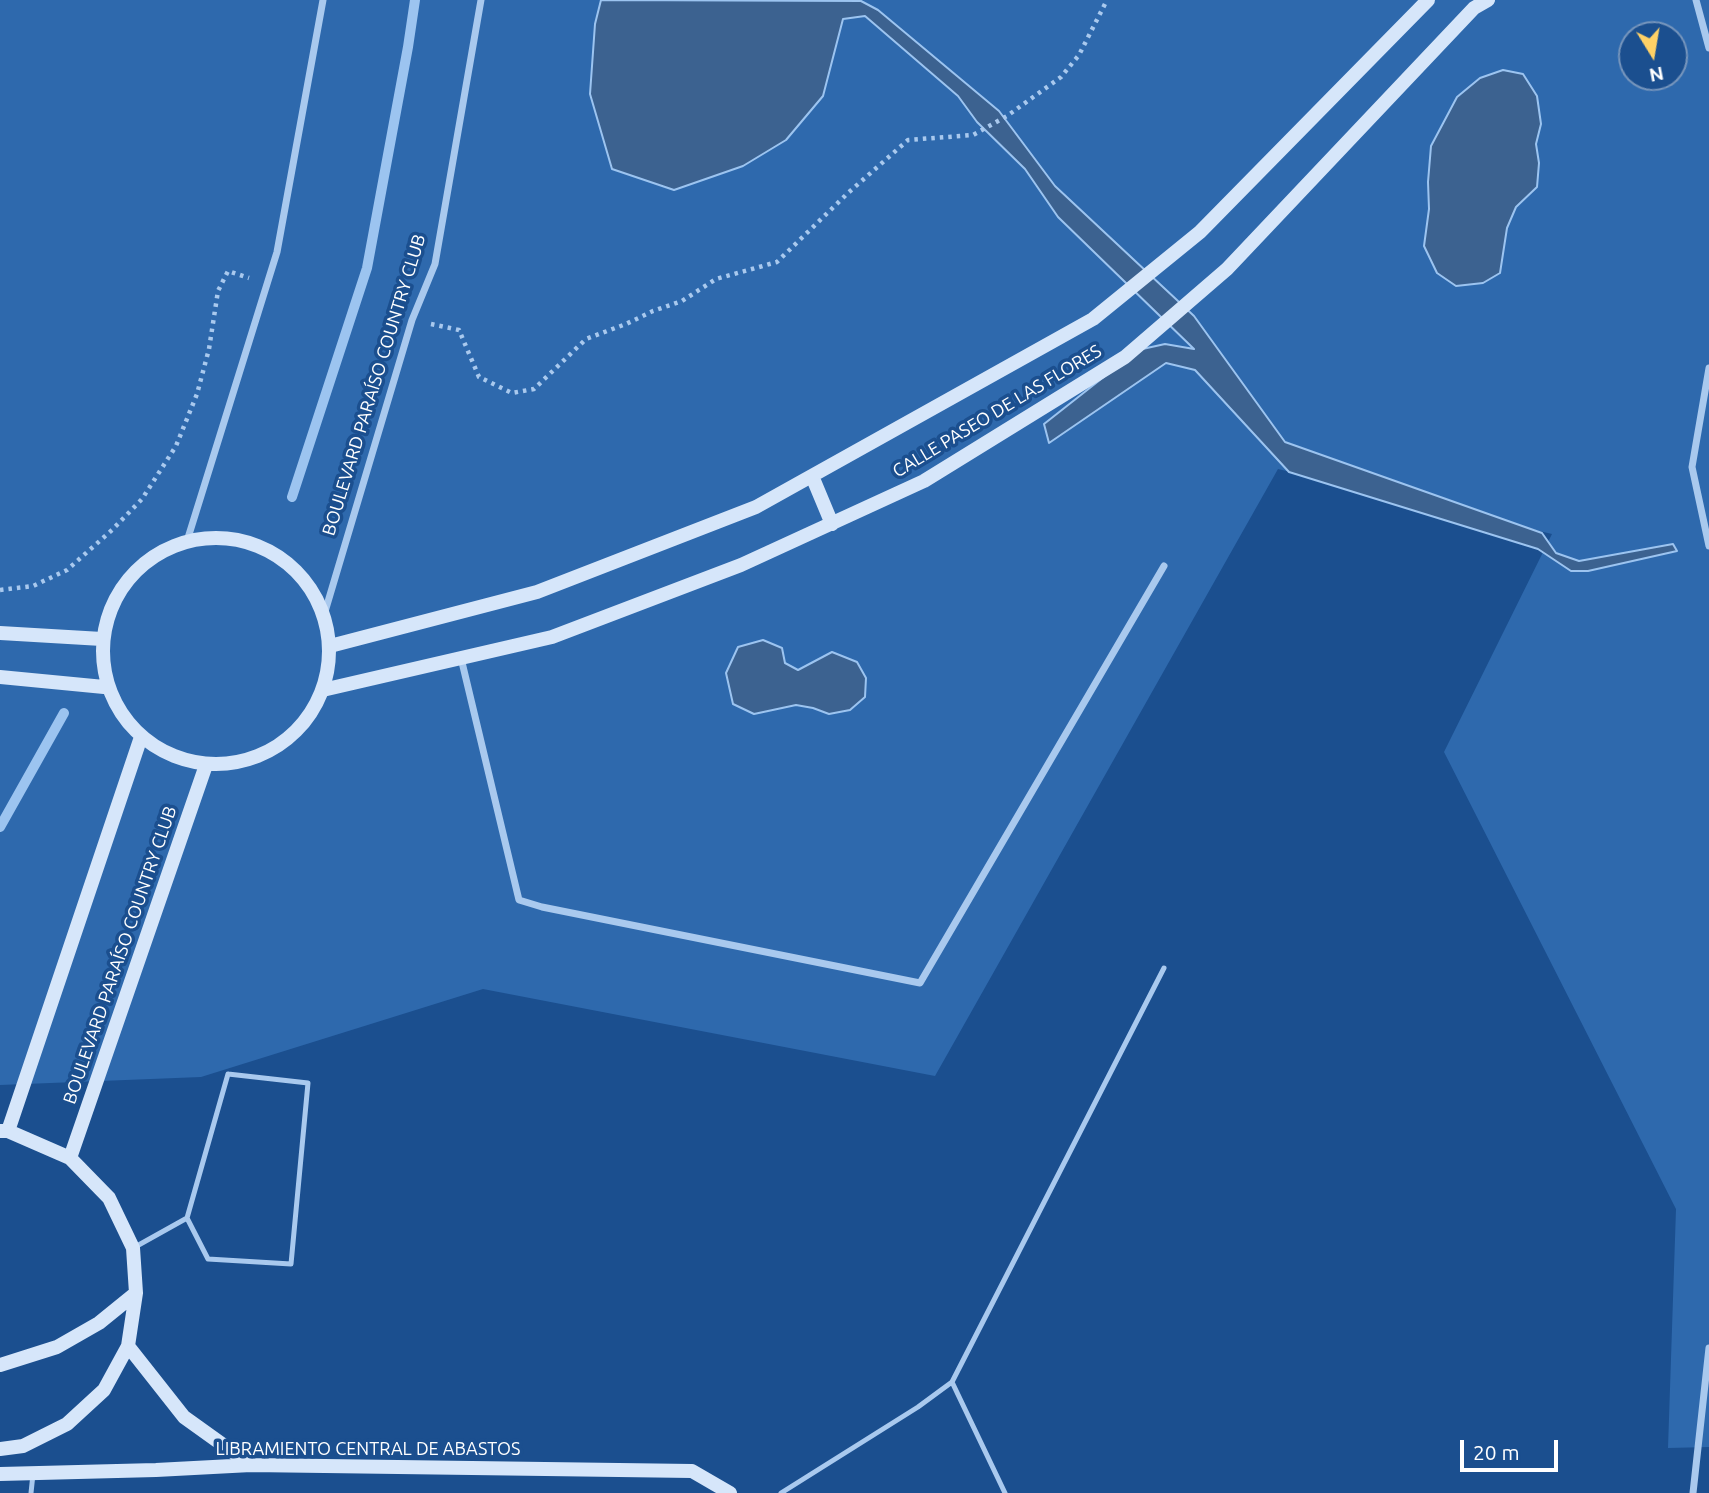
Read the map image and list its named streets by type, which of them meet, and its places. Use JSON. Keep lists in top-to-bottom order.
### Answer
{
  "streets": {
    "street": ["BOULEVARD PARAÍSO COUNTRY CLUB", "CALLE PASEO DE LAS FLORES", "LIBRAMIENTO CENTRAL DE ABASTOS"]
  },
  "crossings": [
    ["BOULEVARD PARAÍSO COUNTRY CLUB", "CALLE PASEO DE LAS FLORES"]
  ],
  "scale_bar": "20 m",
  "north": "bottom"
}
